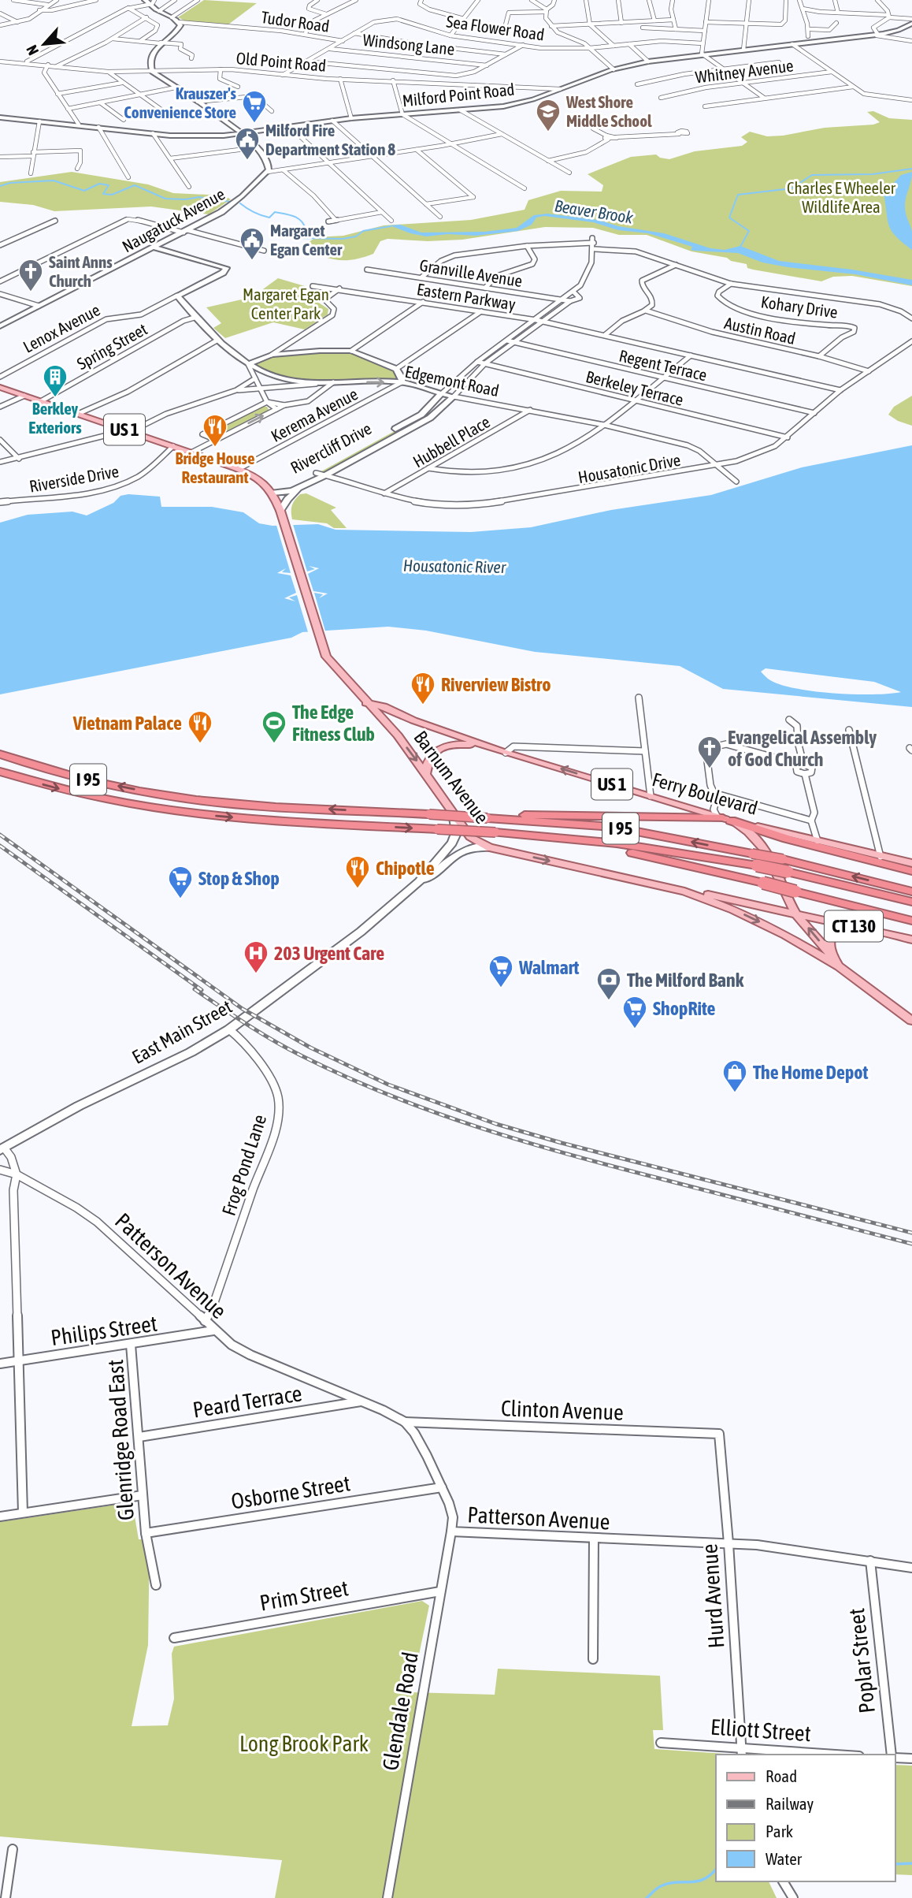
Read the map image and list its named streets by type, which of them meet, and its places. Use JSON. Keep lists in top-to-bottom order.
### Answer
{
  "streets": {
    "highway": ["I 95"],
    "main road": [
      "US 1",
      "Barnum Avenue",
      "Ferry Boulevard",
      "CT 130"
    ],
    "street": [
      "Tudor Road",
      "Sea Flower Road",
      "Windsong Lane",
      "Old Point Road",
      "Whitney Avenue",
      "Milford Point Road",
      "Naugatuck Avenue",
      "Granville Avenue",
      "Eastern Parkway",
      "Kohary Drive",
      "Lenox Avenue",
      "Austin Road",
      "Spring Street",
      "Regent Terrace",
      "Edgemont Road",
      "Berkeley Terrace",
      "Kerema Avenue",
      "Hubbell Place",
      "Rivercliff Drive",
      "Housatonic Drive",
      "Riverside Drive",
      "East Main Street",
      "Frog Pond Lane",
      "Patterson Avenue",
      "Philips Street",
      "Peard Terrace",
      "Clinton Avenue",
      "Glenridge Road East",
      "Osborne Street",
      "Prim Street",
      "Hurd Avenue",
      "Poplar Street",
      "Glendale Road",
      "Elliott Street"
    ]
  },
  "crossings": [
    ["Tudor Road", "Sea Flower Road"],
    ["Sea Flower Road", "Windsong Lane"],
    ["Sea Flower Road", "Old Point Road"],
    ["Old Point Road", "Milford Point Road"],
    ["Granville Avenue", "Rivercliff Drive"],
    ["Eastern Parkway", "Rivercliff Drive"],
    ["Eastern Parkway", "Housatonic Drive"],
    ["Kohary Drive", "Austin Road"],
    ["Lenox Avenue", "Edgemont Road"],
    ["Austin Road", "Housatonic Drive"],
    ["Spring Street", "Edgemont Road"],
    ["Spring Street", "US 1"],
    ["Regent Terrace", "Rivercliff Drive"],
    ["Regent Terrace", "Housatonic Drive"],
    ["Edgemont Road", "Kerema Avenue"],
    ["Edgemont Road", "Hubbell Place"],
    ["Edgemont Road", "Rivercliff Drive"],
    ["Edgemont Road", "Housatonic Drive"],
    ["Berkeley Terrace", "Rivercliff Drive"],
    ["Berkeley Terrace", "Housatonic Drive"],
    ["Kerema Avenue", "US 1"],
    ["US 1", "Rivercliff Drive"],
    ["US 1", "Riverside Drive"],
    ["US 1", "Barnum Avenue"],
    ["Hubbell Place", "Housatonic Drive"],
    ["Rivercliff Drive", "Housatonic Drive"],
    ["Rivercliff Drive", "Barnum Avenue"],
    ["Barnum Avenue", "Ferry Boulevard"],
    ["Barnum Avenue", "CT 130"],
    ["Barnum Avenue", "East Main Street"],
    ["East Main Street", "Frog Pond Lane"],
    ["Frog Pond Lane", "Patterson Avenue"],
    ["Patterson Avenue", "Philips Street"],
    ["Patterson Avenue", "Peard Terrace"],
    ["Patterson Avenue", "Clinton Avenue"],
    ["Patterson Avenue", "Osborne Street"],
    ["Patterson Avenue", "Hurd Avenue"],
    ["Patterson Avenue", "Poplar Street"],
    ["Patterson Avenue", "Glendale Road"],
    ["Philips Street", "Glenridge Road East"],
    ["Peard Terrace", "Glenridge Road East"],
    ["Clinton Avenue", "Hurd Avenue"],
    ["Glenridge Road East", "Osborne Street"],
    ["Prim Street", "Glendale Road"],
    ["Hurd Avenue", "Elliott Street"]
  ],
  "water": ["Beaver Brook", "Housatonic River"],
  "parks": ["Charles E Wheeler Wildlife Area", "Margaret Egan Center Park", "Long Brook Park"],
  "places": {
    "supermarket": [
      "Krauszer's Convenience Store",
      "Stop & Shop",
      "Walmart",
      "ShopRite"
    ],
    "school or university": ["West Shore Middle School"],
    "public building": ["Milford Fire Department Station 8", "Margaret Egan Center"],
    "church": ["Saint Anns Church", "Evangelical Assembly of God Church"],
    "building": ["Berkley Exteriors"],
    "restaurant": [
      "Bridge House Restaurant",
      "Riverview Bistro",
      "Vietnam Palace",
      "Chipotle"
    ],
    "sports": ["The Edge Fitness Club"],
    "hospital": ["203 Urgent Care"],
    "bank": ["The Milford Bank"],
    "shop": ["The Home Depot"]
  },
  "legend": [
    "Road",
    "Railway",
    "Park",
    "Water"
  ],
  "north": "bottom left"
}
